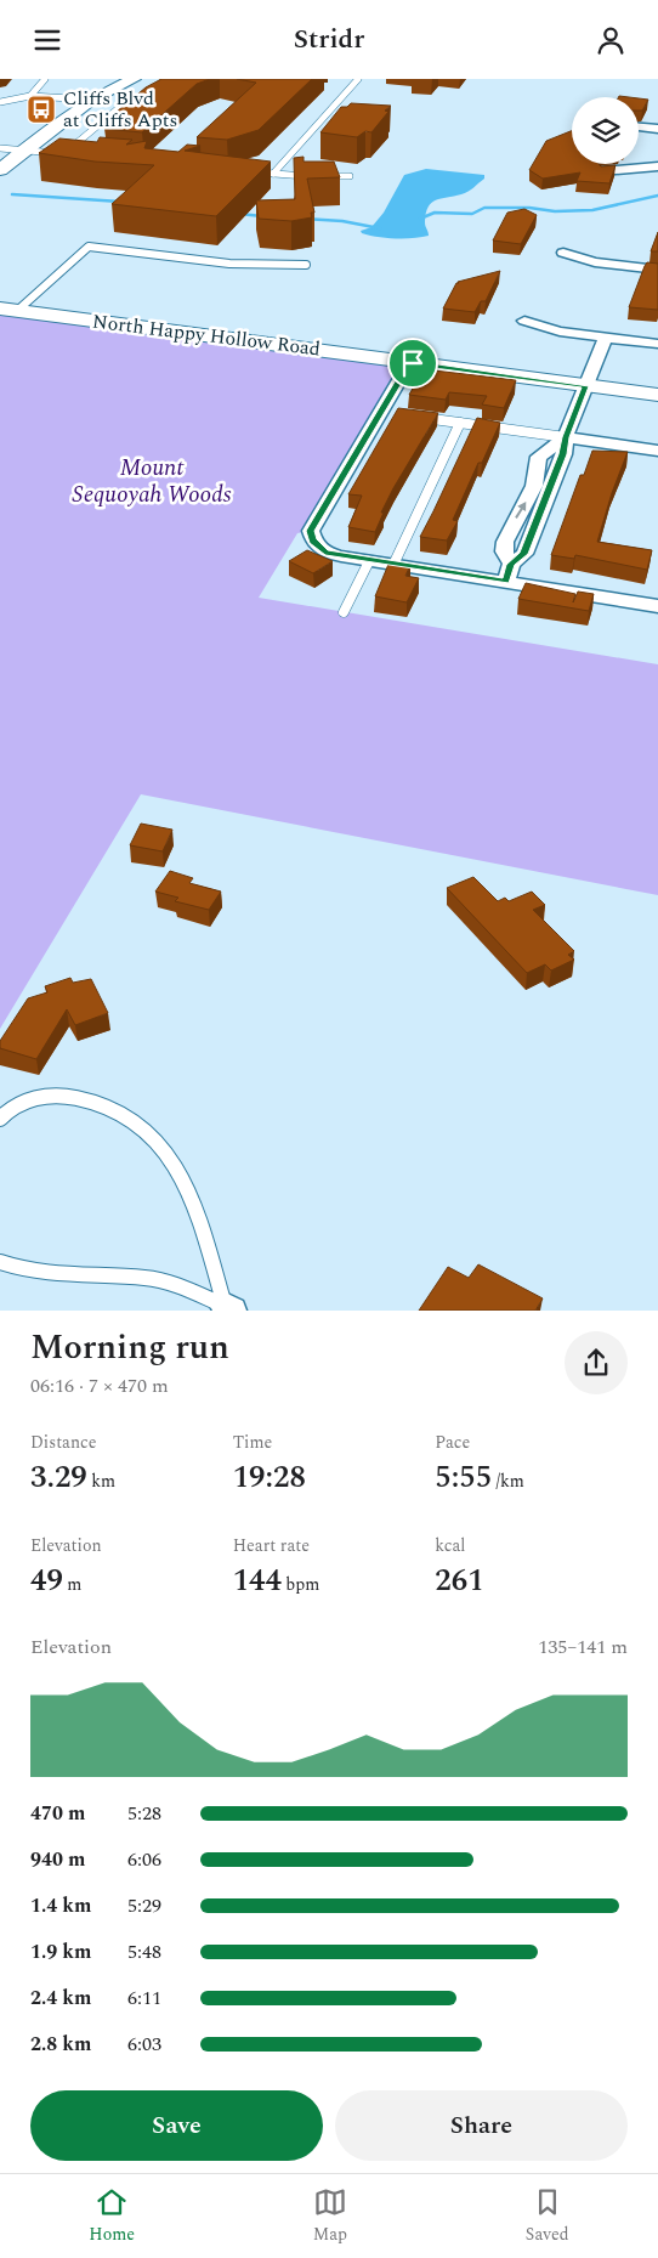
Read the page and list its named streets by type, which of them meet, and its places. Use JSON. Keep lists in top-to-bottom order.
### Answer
{
  "streets": {
    "street": ["North Happy Hollow Road"]
  },
  "parks": ["Mount Sequoyah Woods"],
  "places": {
    "bus stop": ["Cliffs Blvd at Cliffs Apts"]
  },
  "page": {
    "header": "Stridr",
    "heading": ["Morning run", "06:16 · 7 × 470 m"],
    "stats": [
      ["Distance", "3.29 km"],
      ["Time", "19:28"],
      ["Pace", "5:55 /km"],
      ["Elevation", "49 m"],
      ["Heart rate", "144 bpm"],
      ["kcal", "261"]
    ],
    "chart": ["Elevation", "135–141 m"],
    "list": [
      {
        "name": "470 m",
        "note": "5:28"
      },
      {
        "name": "940 m",
        "note": "6:06"
      },
      {
        "name": "1.4 km",
        "note": "5:29"
      },
      {
        "name": "1.9 km",
        "note": "5:48"
      },
      {
        "name": "2.4 km",
        "note": "6:11"
      },
      {
        "name": "2.8 km",
        "note": "6:03"
      }
    ],
    "buttons": ["Save", "Share"],
    "tabs": ["Home", "Map", "Saved"]
  }
}
